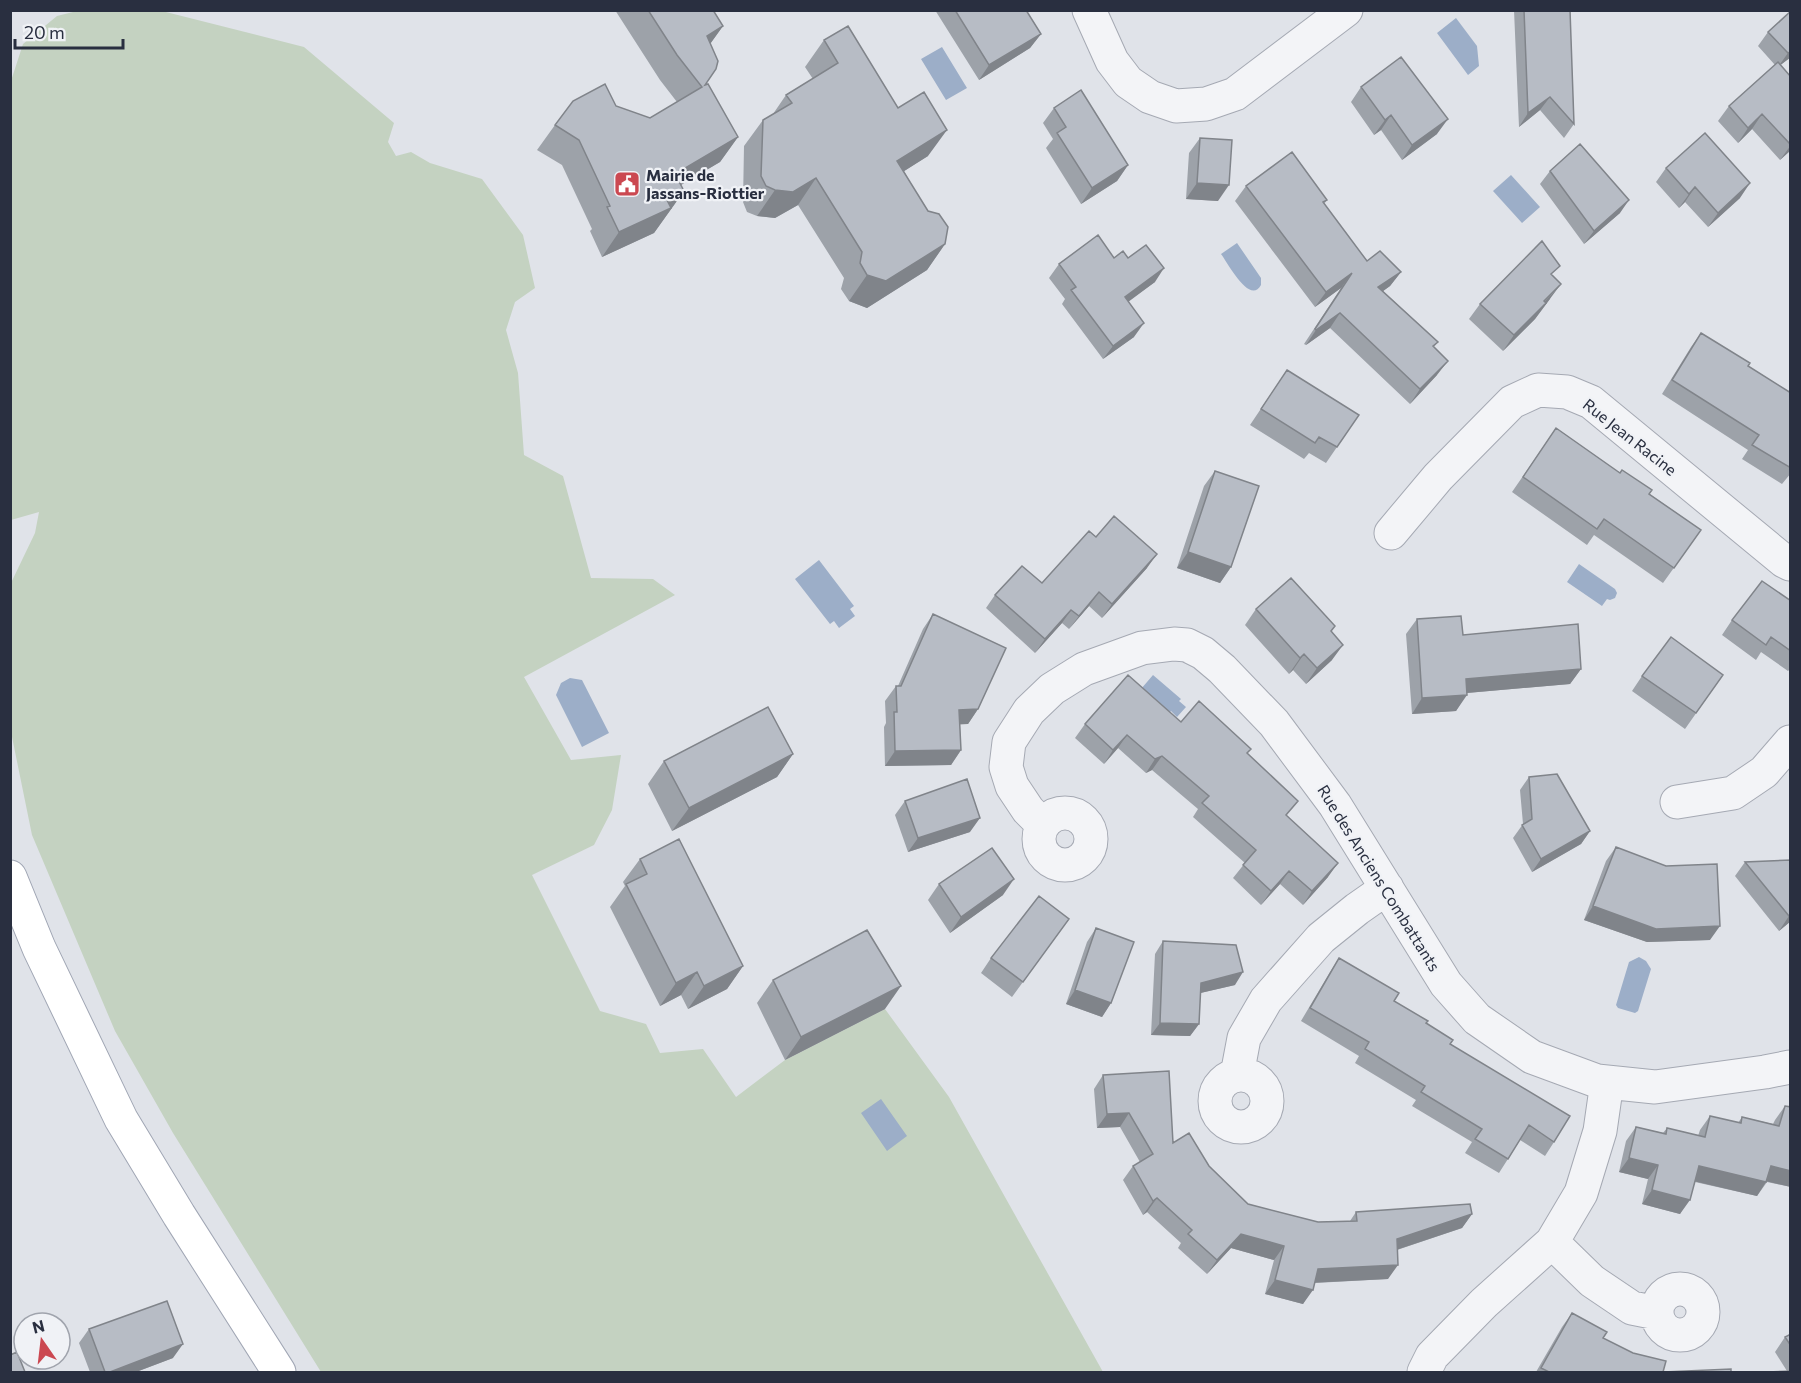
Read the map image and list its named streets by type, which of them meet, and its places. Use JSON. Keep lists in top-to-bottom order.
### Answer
{
  "streets": {
    "street": ["Rue Jean Racine", "Rue des Anciens Combattants"]
  },
  "places": {
    "public building": ["Mairie de Jassans-Riottier"]
  },
  "scale_bar": "20 m",
  "north": "top"
}
